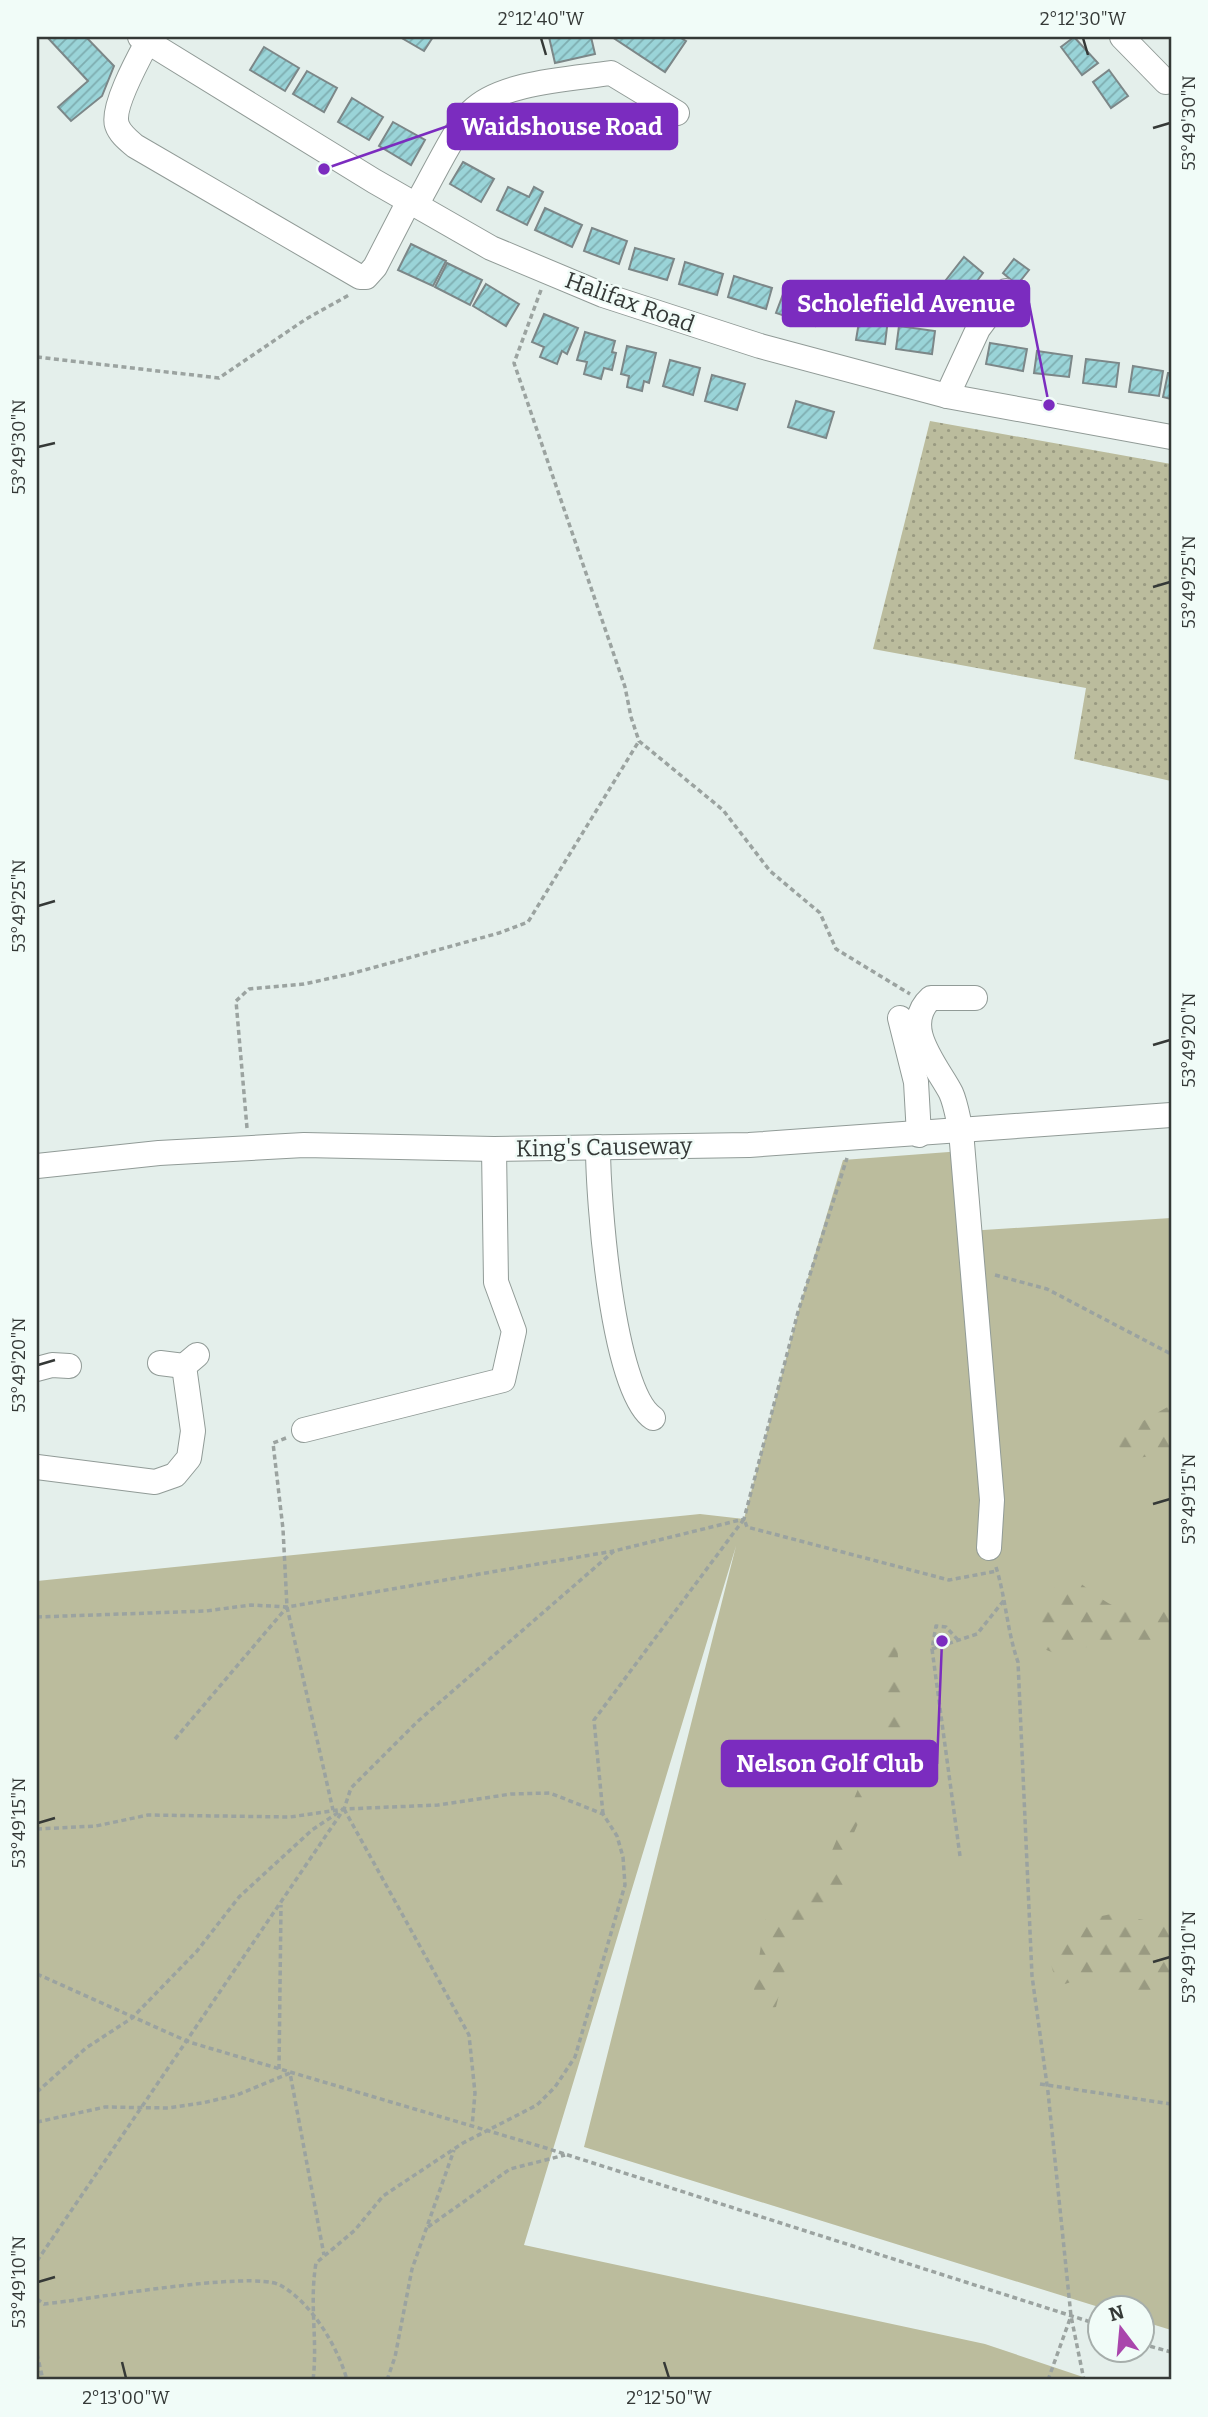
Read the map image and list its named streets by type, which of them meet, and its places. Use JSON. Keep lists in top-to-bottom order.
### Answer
{
  "streets": {
    "street": ["Halifax Road", "King's Causeway"]
  },
  "places": ["Waidshouse Road", "Scholefield Avenue", "Nelson Golf Club"],
  "north": "top",
  "coordinates": [
    "2°12'40\"W",
    "2°12'30\"W",
    "53°49'30\"N",
    "53°49'25\"N",
    "53°49'20\"N",
    "53°49'15\"N",
    "53°49'10\"N",
    "2°13'00\"W",
    "2°12'50\"W"
  ]
}
